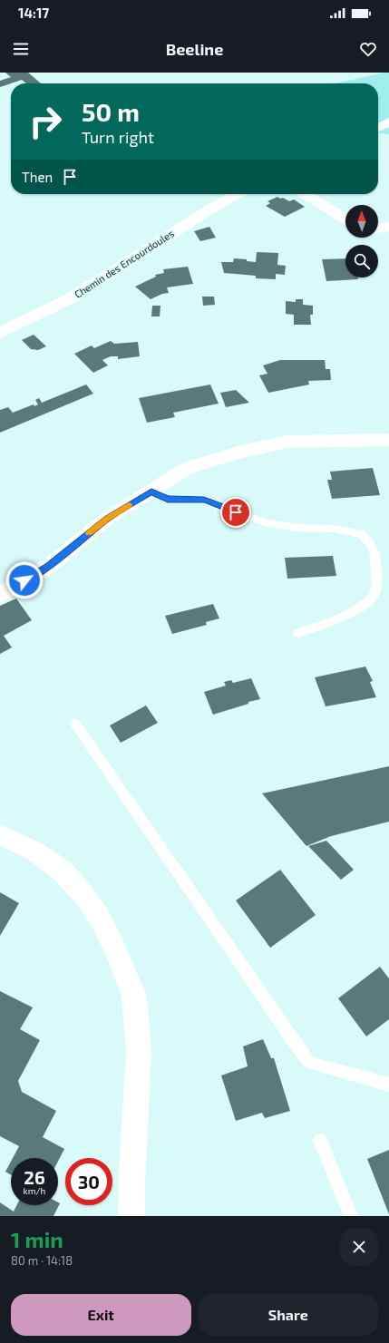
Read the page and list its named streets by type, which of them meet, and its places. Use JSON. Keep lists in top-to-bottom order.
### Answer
{
  "streets": {
    "street": ["Chemin des Encourdoules"]
  },
  "north": "top",
  "page": {
    "status": "14:17",
    "header": "Beeline",
    "turn": ["50 m", "Turn right"],
    "then": "Then",
    "speed": "26 km/h",
    "limit": "30",
    "heading": ["1 min", "80 m · 14:18"],
    "buttons": ["Exit", "Share"]
  }
}
